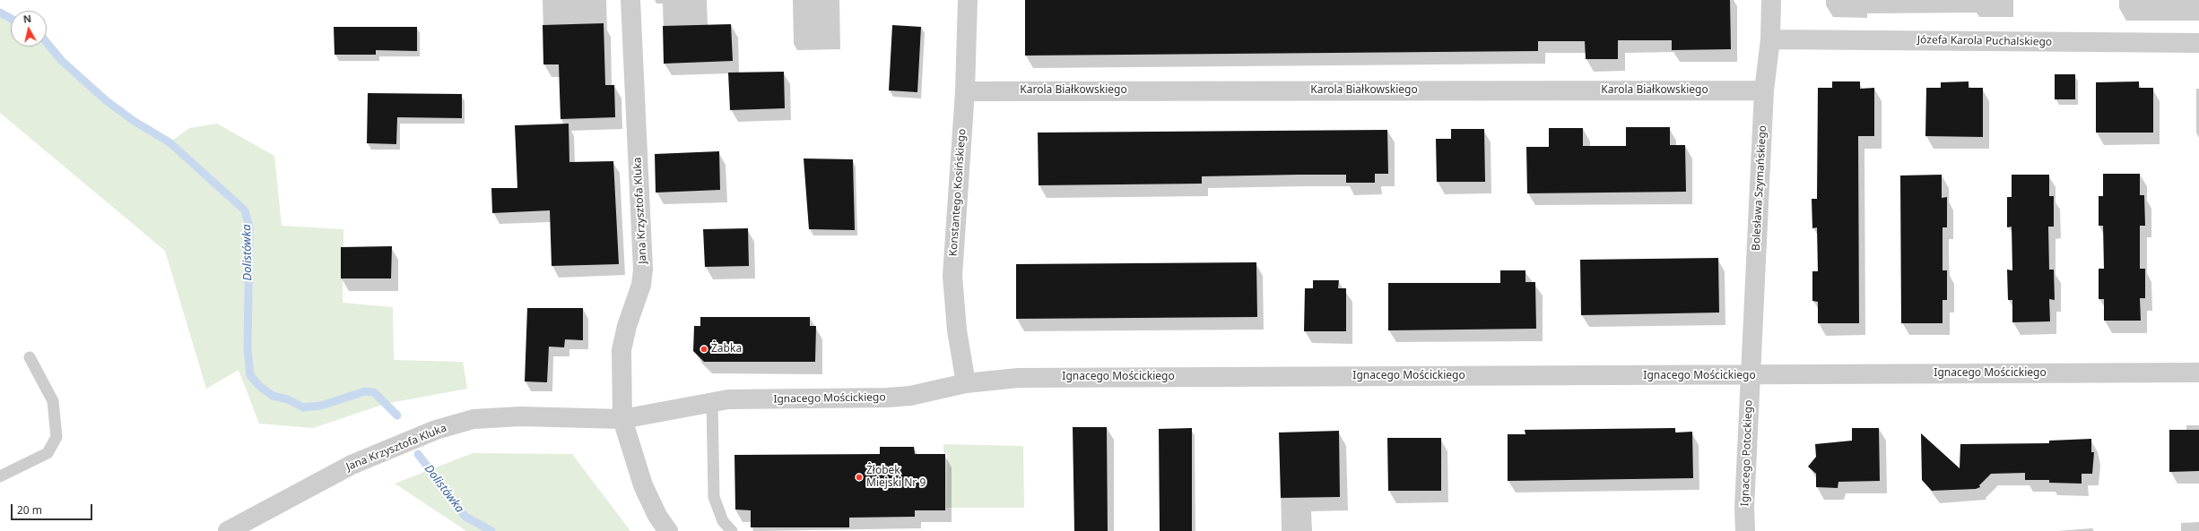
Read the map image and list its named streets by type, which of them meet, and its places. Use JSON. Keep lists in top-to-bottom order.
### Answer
{
  "streets": {
    "street": [
      "Józefa Karola Puchalskiego",
      "Karola Białkowskiego",
      "Bolesława Szymańskiego",
      "Konstantego Kosińskiego",
      "Jana Krzysztofa Kluka",
      "Ignacego Mościckiego",
      "Ignacego Potockiego"
    ]
  },
  "crossings": [
    ["Józefa Karola Puchalskiego", "Bolesława Szymańskiego"],
    ["Karola Białkowskiego", "Bolesława Szymańskiego"],
    ["Karola Białkowskiego", "Konstantego Kosińskiego"],
    ["Bolesława Szymańskiego", "Ignacego Mościckiego"],
    ["Bolesława Szymańskiego", "Ignacego Potockiego"],
    ["Konstantego Kosińskiego", "Ignacego Mościckiego"],
    ["Jana Krzysztofa Kluka", "Ignacego Mościckiego"],
    ["Ignacego Mościckiego", "Ignacego Potockiego"]
  ],
  "water": ["Dolistówka"],
  "places": ["Żabka", "Żłobek Miejski Nr 9"],
  "scale_bar": "20 m",
  "north": "top"
}
